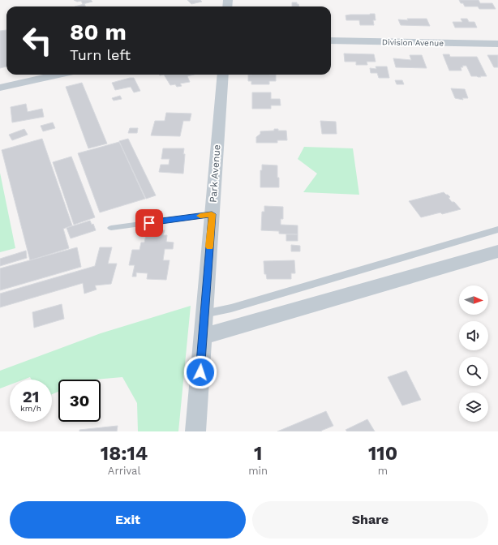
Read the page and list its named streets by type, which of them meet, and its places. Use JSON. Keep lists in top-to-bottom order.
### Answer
{
  "streets": {
    "street": ["Division Avenue", "Park Avenue"]
  },
  "north": "right",
  "page": {
    "turn": ["80 m", "Turn left"],
    "speed": "21 km/h",
    "limit": "30",
    "eta": [
      "18:14",
      "Arrival",
      "1",
      "min",
      "110",
      "m"
    ],
    "buttons": ["Exit", "Share"]
  }
}
